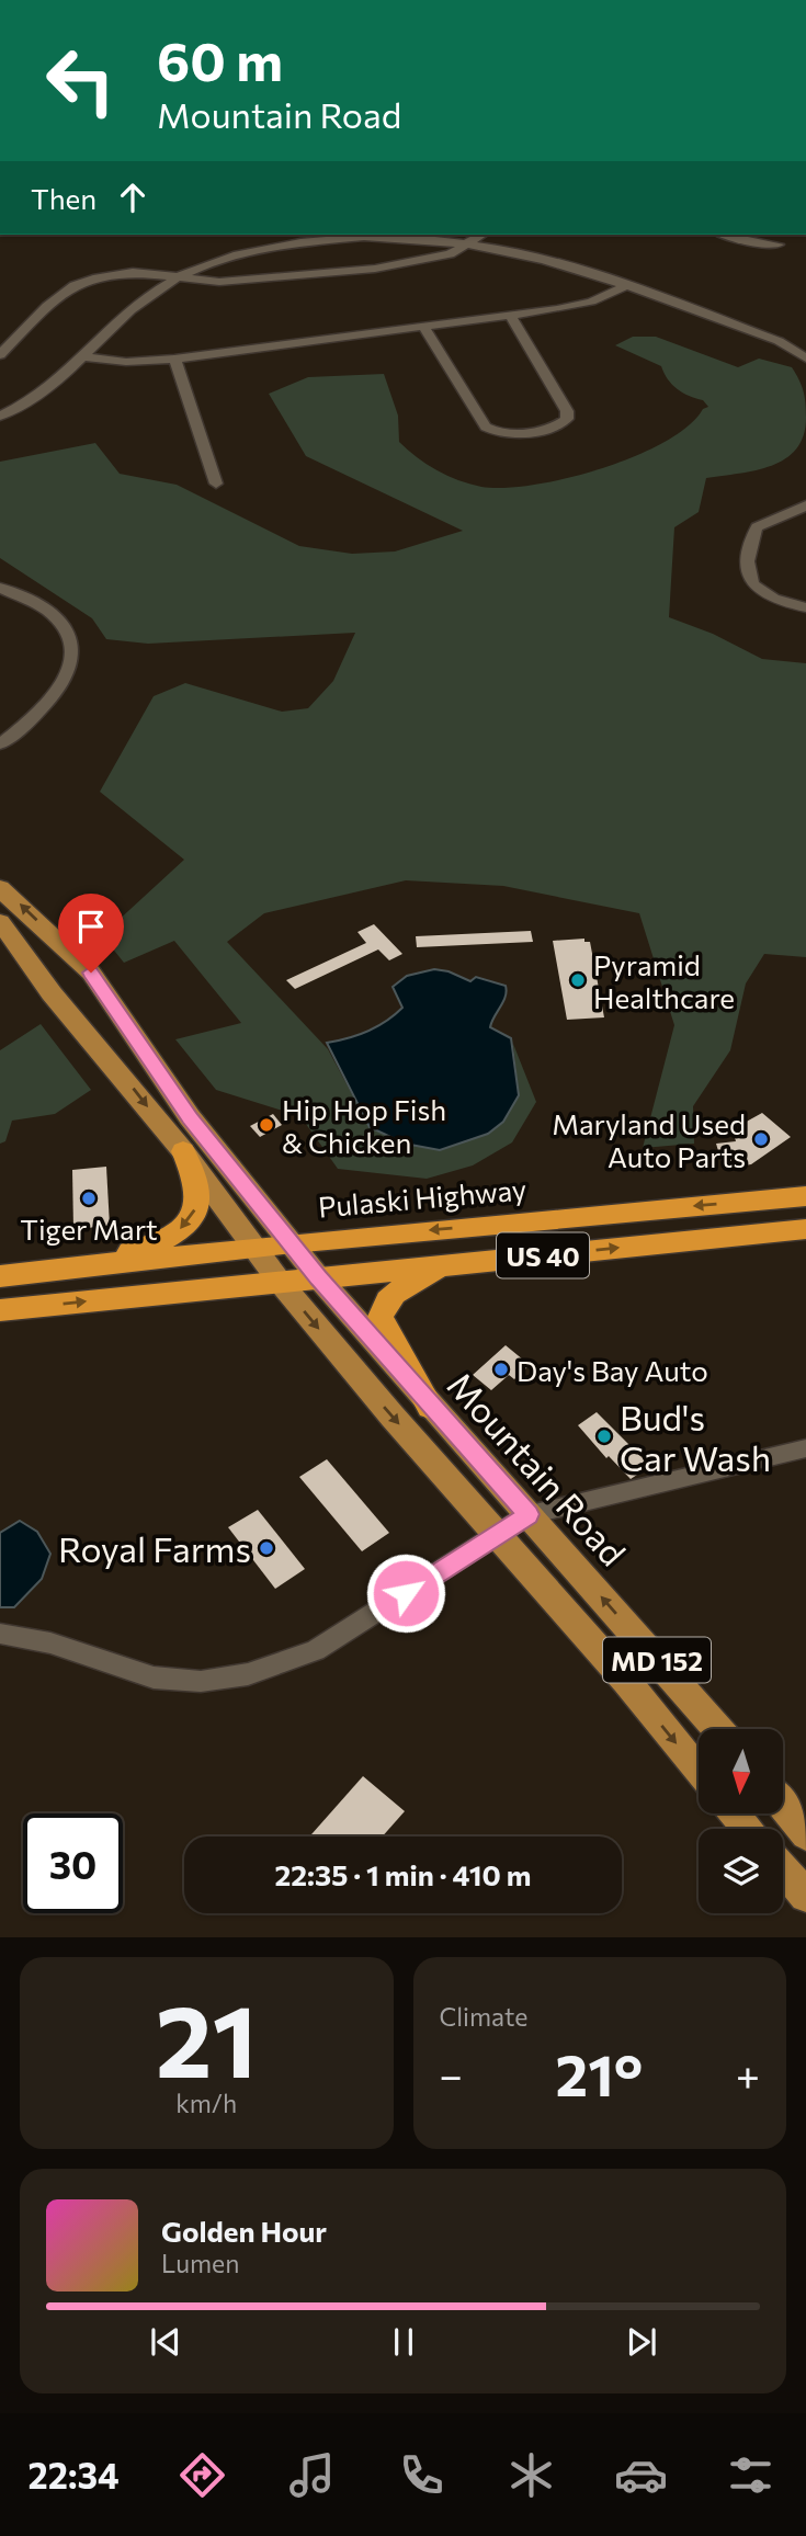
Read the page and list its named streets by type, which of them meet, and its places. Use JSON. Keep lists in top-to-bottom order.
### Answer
{
  "streets": {
    "highway": ["Pulaski Highway", "US 40"],
    "main road": ["Mountain Road", "MD 152"]
  },
  "crossings": [
    ["Pulaski Highway", "Mountain Road"],
    ["Pulaski Highway", "MD 152"],
    ["US 40", "Mountain Road"],
    ["US 40", "MD 152"],
    ["Mountain Road", "MD 152"]
  ],
  "places": [
    "Pyramid Healthcare",
    "Hip Hop Fish & Chicken",
    "Maryland Used Auto Parts",
    "Tiger Mart",
    "Day's Bay Auto",
    "Bud's Car Wash",
    "Royal Farms"
  ],
  "north": "bottom",
  "page": {
    "turn": ["60 m", "Mountain Road"],
    "then": "Then",
    "limit": "30",
    "trip": "22:35 · 1 min · 410 m",
    "tile": [
      ["21", "km/h"],
      "Climate"
    ],
    "heat": ["−", "21°", "+"],
    "song": ["Golden Hour", "Lumen"],
    "tabs": "22:34"
  }
}
